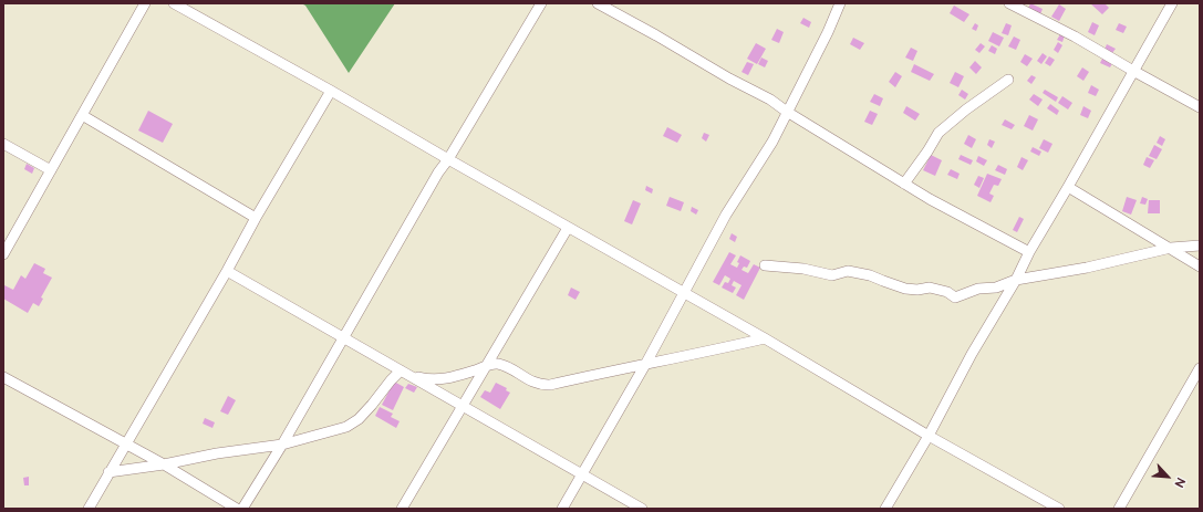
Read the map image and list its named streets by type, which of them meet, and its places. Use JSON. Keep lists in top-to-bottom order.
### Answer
{
  "north": "bottom right"
}
